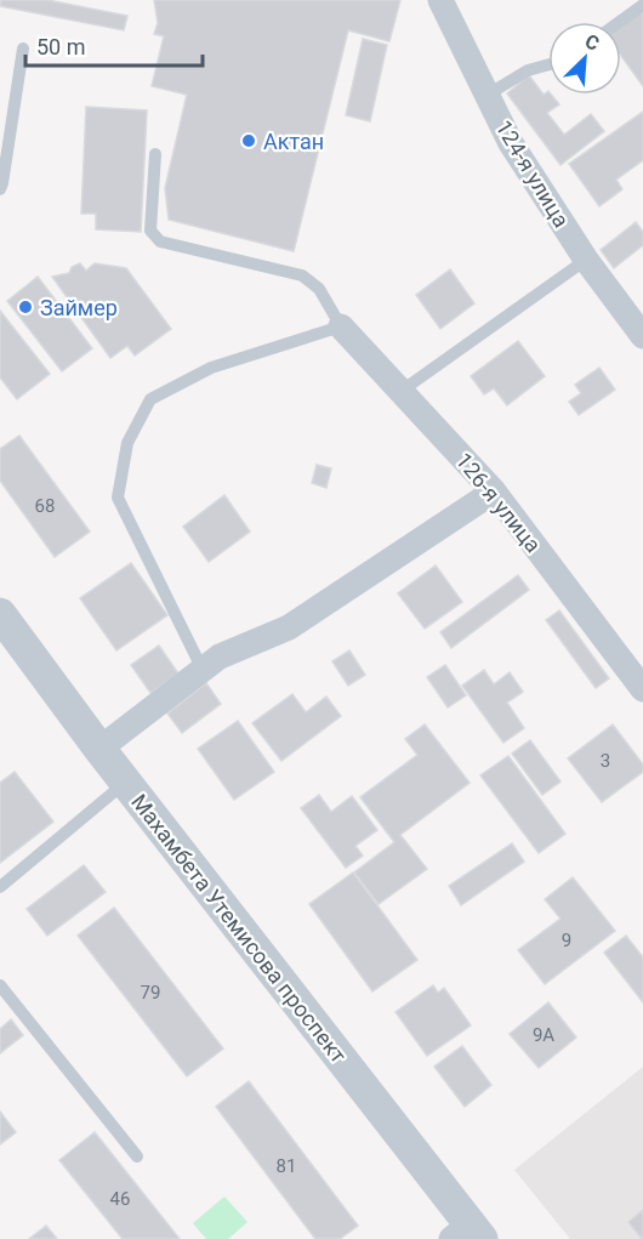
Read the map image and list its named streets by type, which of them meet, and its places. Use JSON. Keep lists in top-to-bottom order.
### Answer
{
  "streets": {
    "street": ["124-я улица", "126-я улица", "Махамбета Утемисова проспект"]
  },
  "places": ["Актан", "Займер"],
  "house_numbers": [
    "68",
    "3",
    "9",
    "79",
    "9А",
    "81",
    "46"
  ],
  "scale_bar": "50 m",
  "north": "top right"
}
